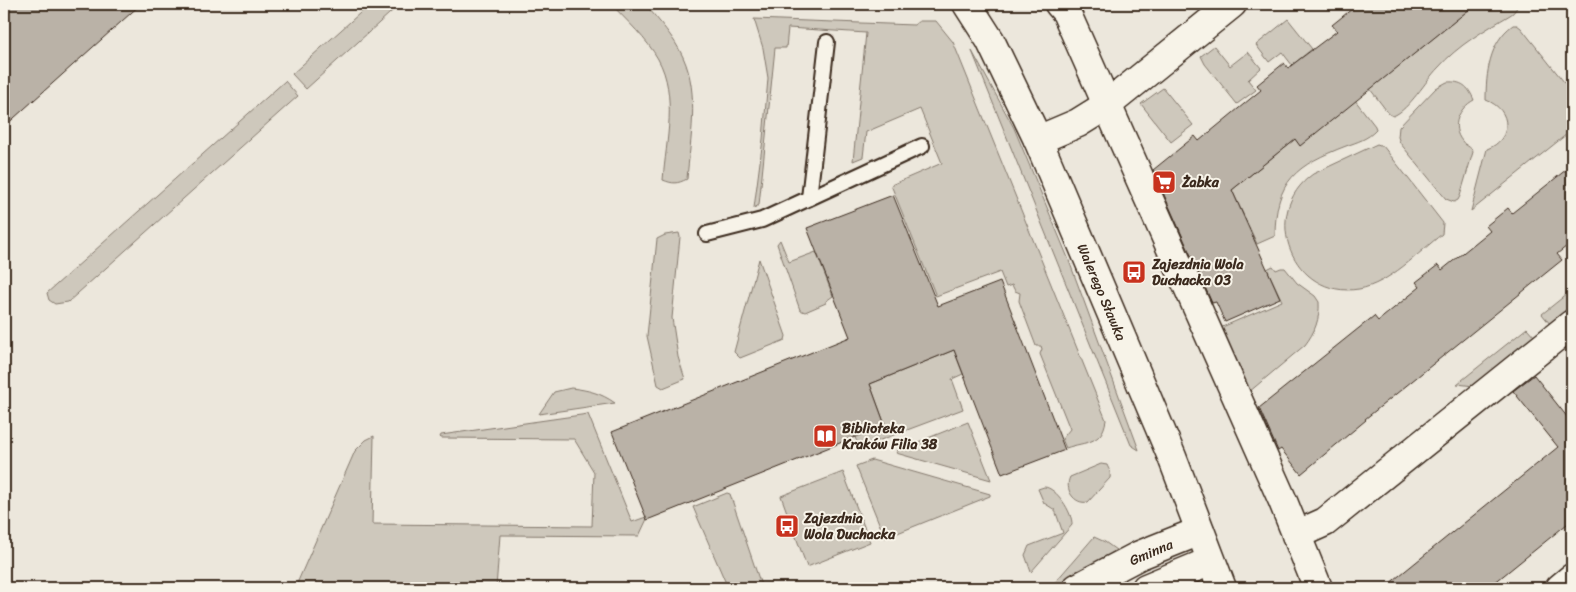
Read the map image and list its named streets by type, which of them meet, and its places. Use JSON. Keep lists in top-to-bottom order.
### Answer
{
  "streets": {
    "street": ["Walerego Sławka", "Gminna"]
  },
  "crossings": [
    ["Walerego Sławka", "Gminna"]
  ],
  "places": {
    "supermarket": ["Żabka"],
    "bus stop": ["Zajezdnia Wola Duchacka 03", "Zajezdnia Wola Duchacka"],
    "library": ["Biblioteka Kraków Filia 38"]
  }
}
